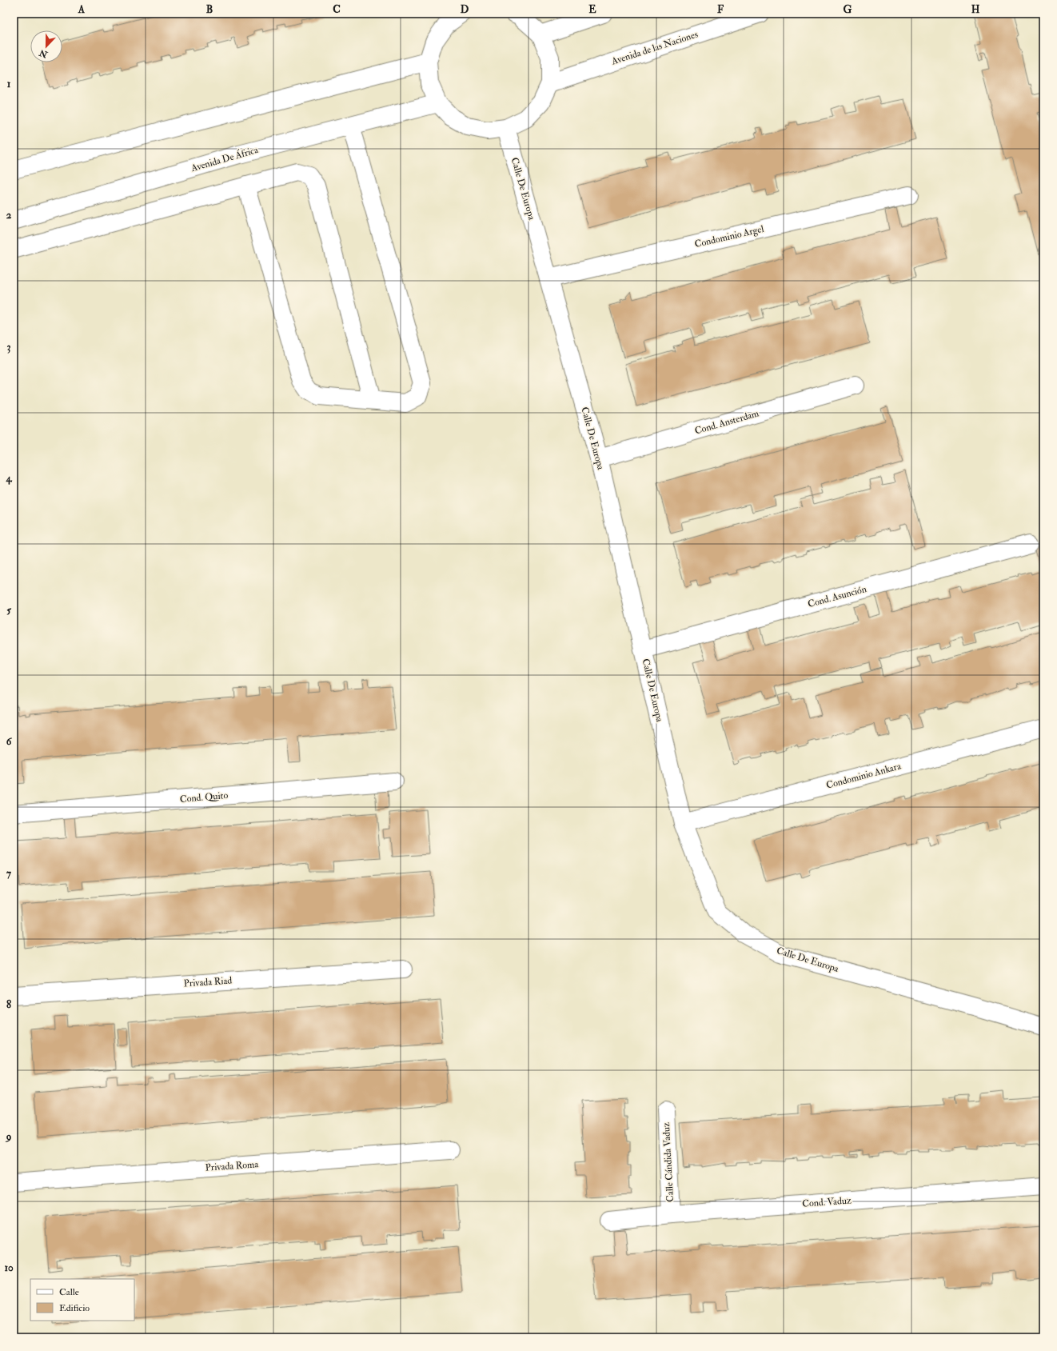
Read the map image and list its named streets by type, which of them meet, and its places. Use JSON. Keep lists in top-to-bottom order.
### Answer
{
  "streets": {
    "street": [
      "Avenida de las Naciones",
      "Avenida De África",
      "Calle De Europa",
      "Condominio Argel",
      "Cond. Ansterdam",
      "Cond. Asunción",
      "Condominio Ankara",
      "Cond. Quito",
      "Privada Riad",
      "Calle Cándida Vaduz",
      "Privada Roma",
      "Cond. Vaduz"
    ]
  },
  "crossings": [
    ["Calle De Europa", "Condominio Argel"],
    ["Calle De Europa", "Cond. Ansterdam"],
    ["Calle De Europa", "Cond. Asunción"],
    ["Calle De Europa", "Condominio Ankara"],
    ["Calle Cándida Vaduz", "Cond. Vaduz"]
  ],
  "legend": ["Calle", "Edificio"],
  "north": "bottom",
  "grid": {
    "columns": [
      "A",
      "B",
      "C",
      "D",
      "E",
      "F",
      "G",
      "H"
    ],
    "rows": [
      "1",
      "2",
      "3",
      "4",
      "5",
      "6",
      "7",
      "8",
      "9",
      "10"
    ]
  }
}
